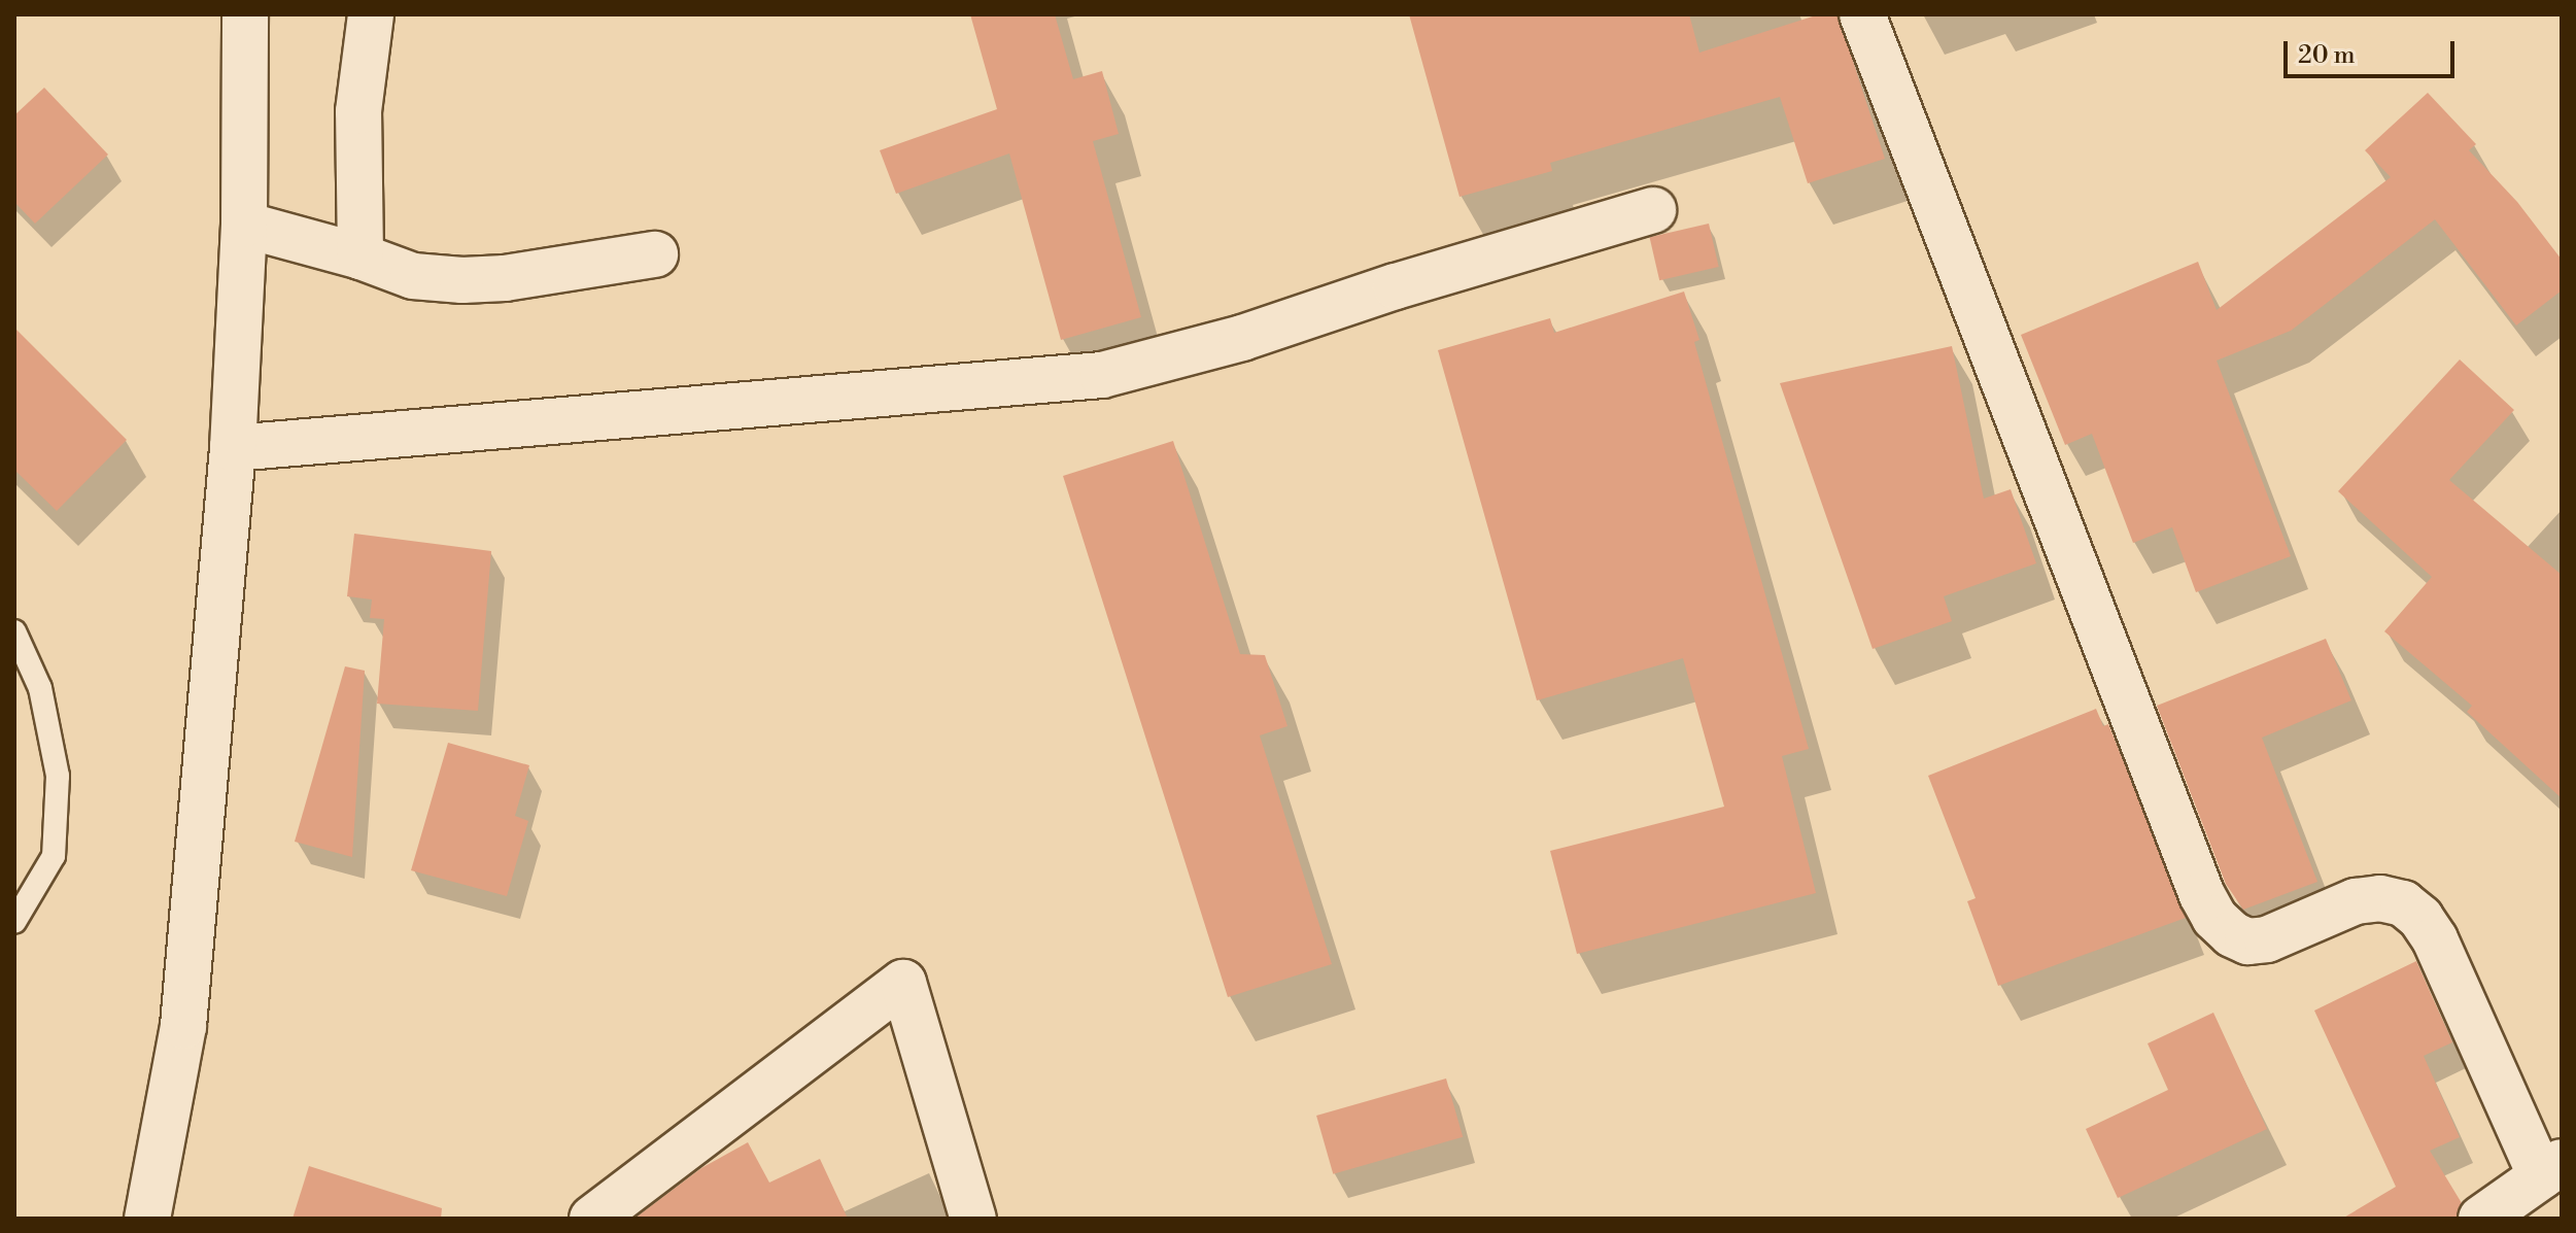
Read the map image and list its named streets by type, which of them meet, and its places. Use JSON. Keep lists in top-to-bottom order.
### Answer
{
  "scale_bar": "20 m"
}
